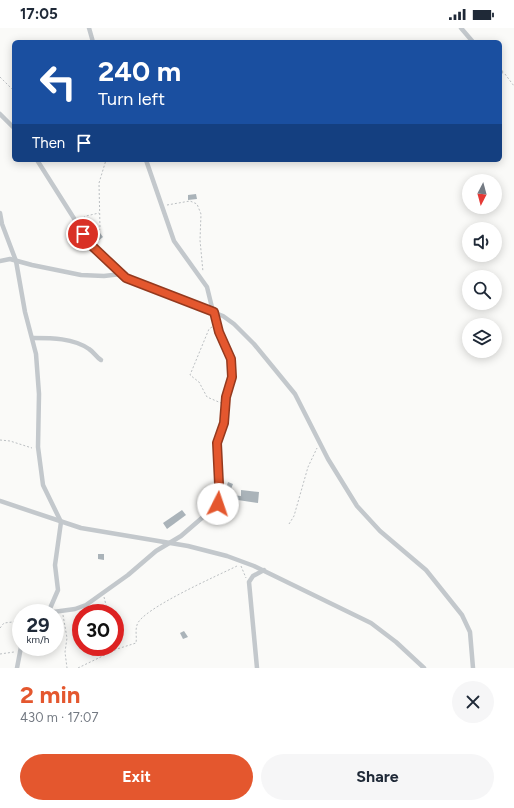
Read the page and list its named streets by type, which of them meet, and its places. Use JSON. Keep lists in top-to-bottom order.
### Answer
{
  "north": "bottom",
  "page": {
    "status": "17:05",
    "turn": ["240 m", "Turn left"],
    "then": "Then",
    "speed": "29 km/h",
    "limit": "30",
    "heading": ["2 min", "430 m · 17:07"],
    "buttons": ["Exit", "Share"]
  }
}
